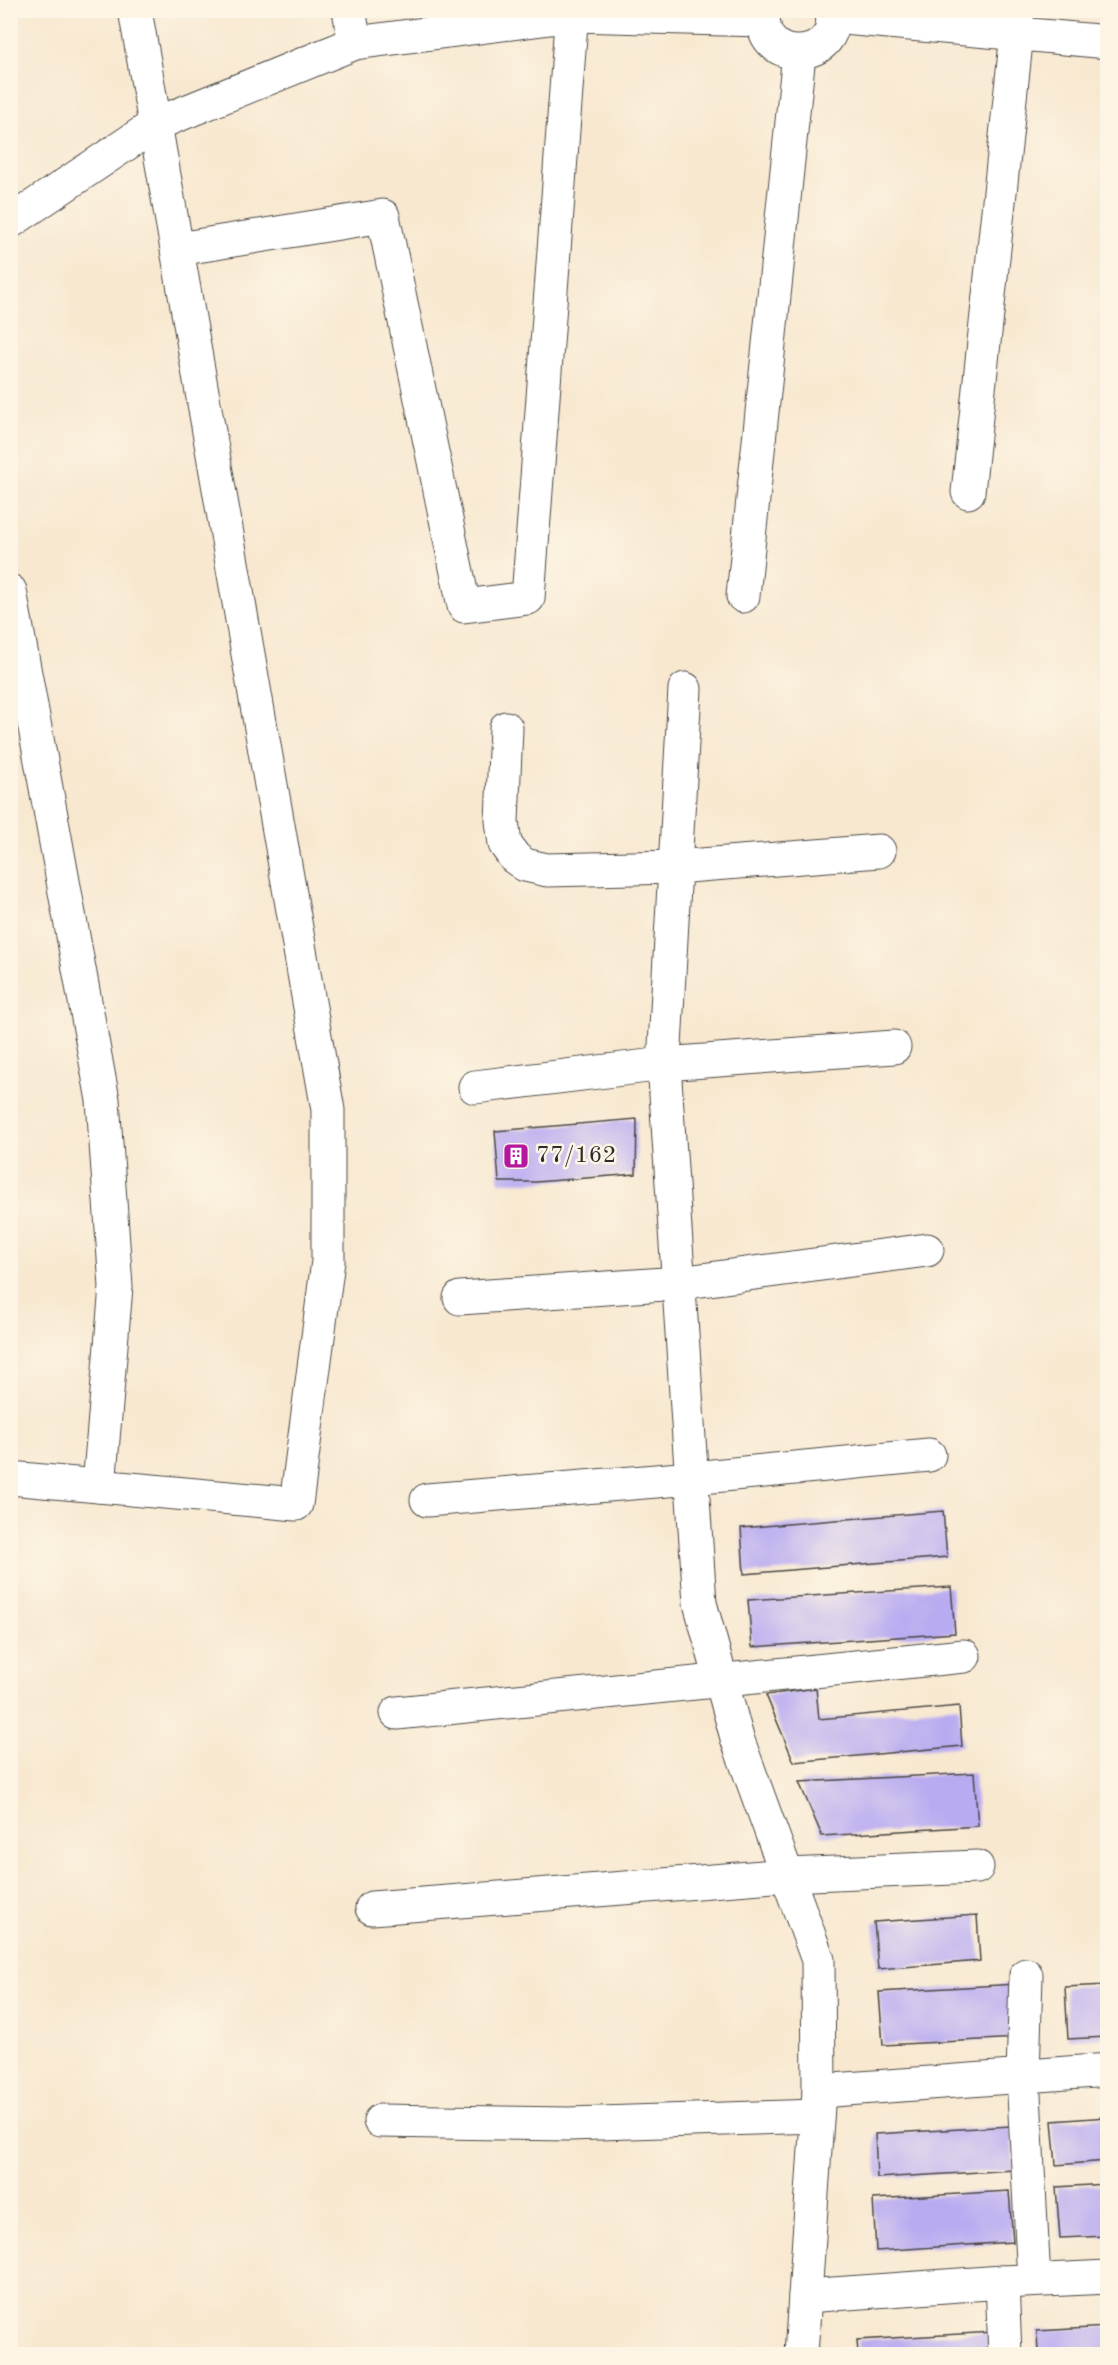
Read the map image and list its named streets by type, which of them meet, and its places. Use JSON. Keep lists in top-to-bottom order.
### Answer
{
  "places": {
    "building": ["77/162"]
  }
}
